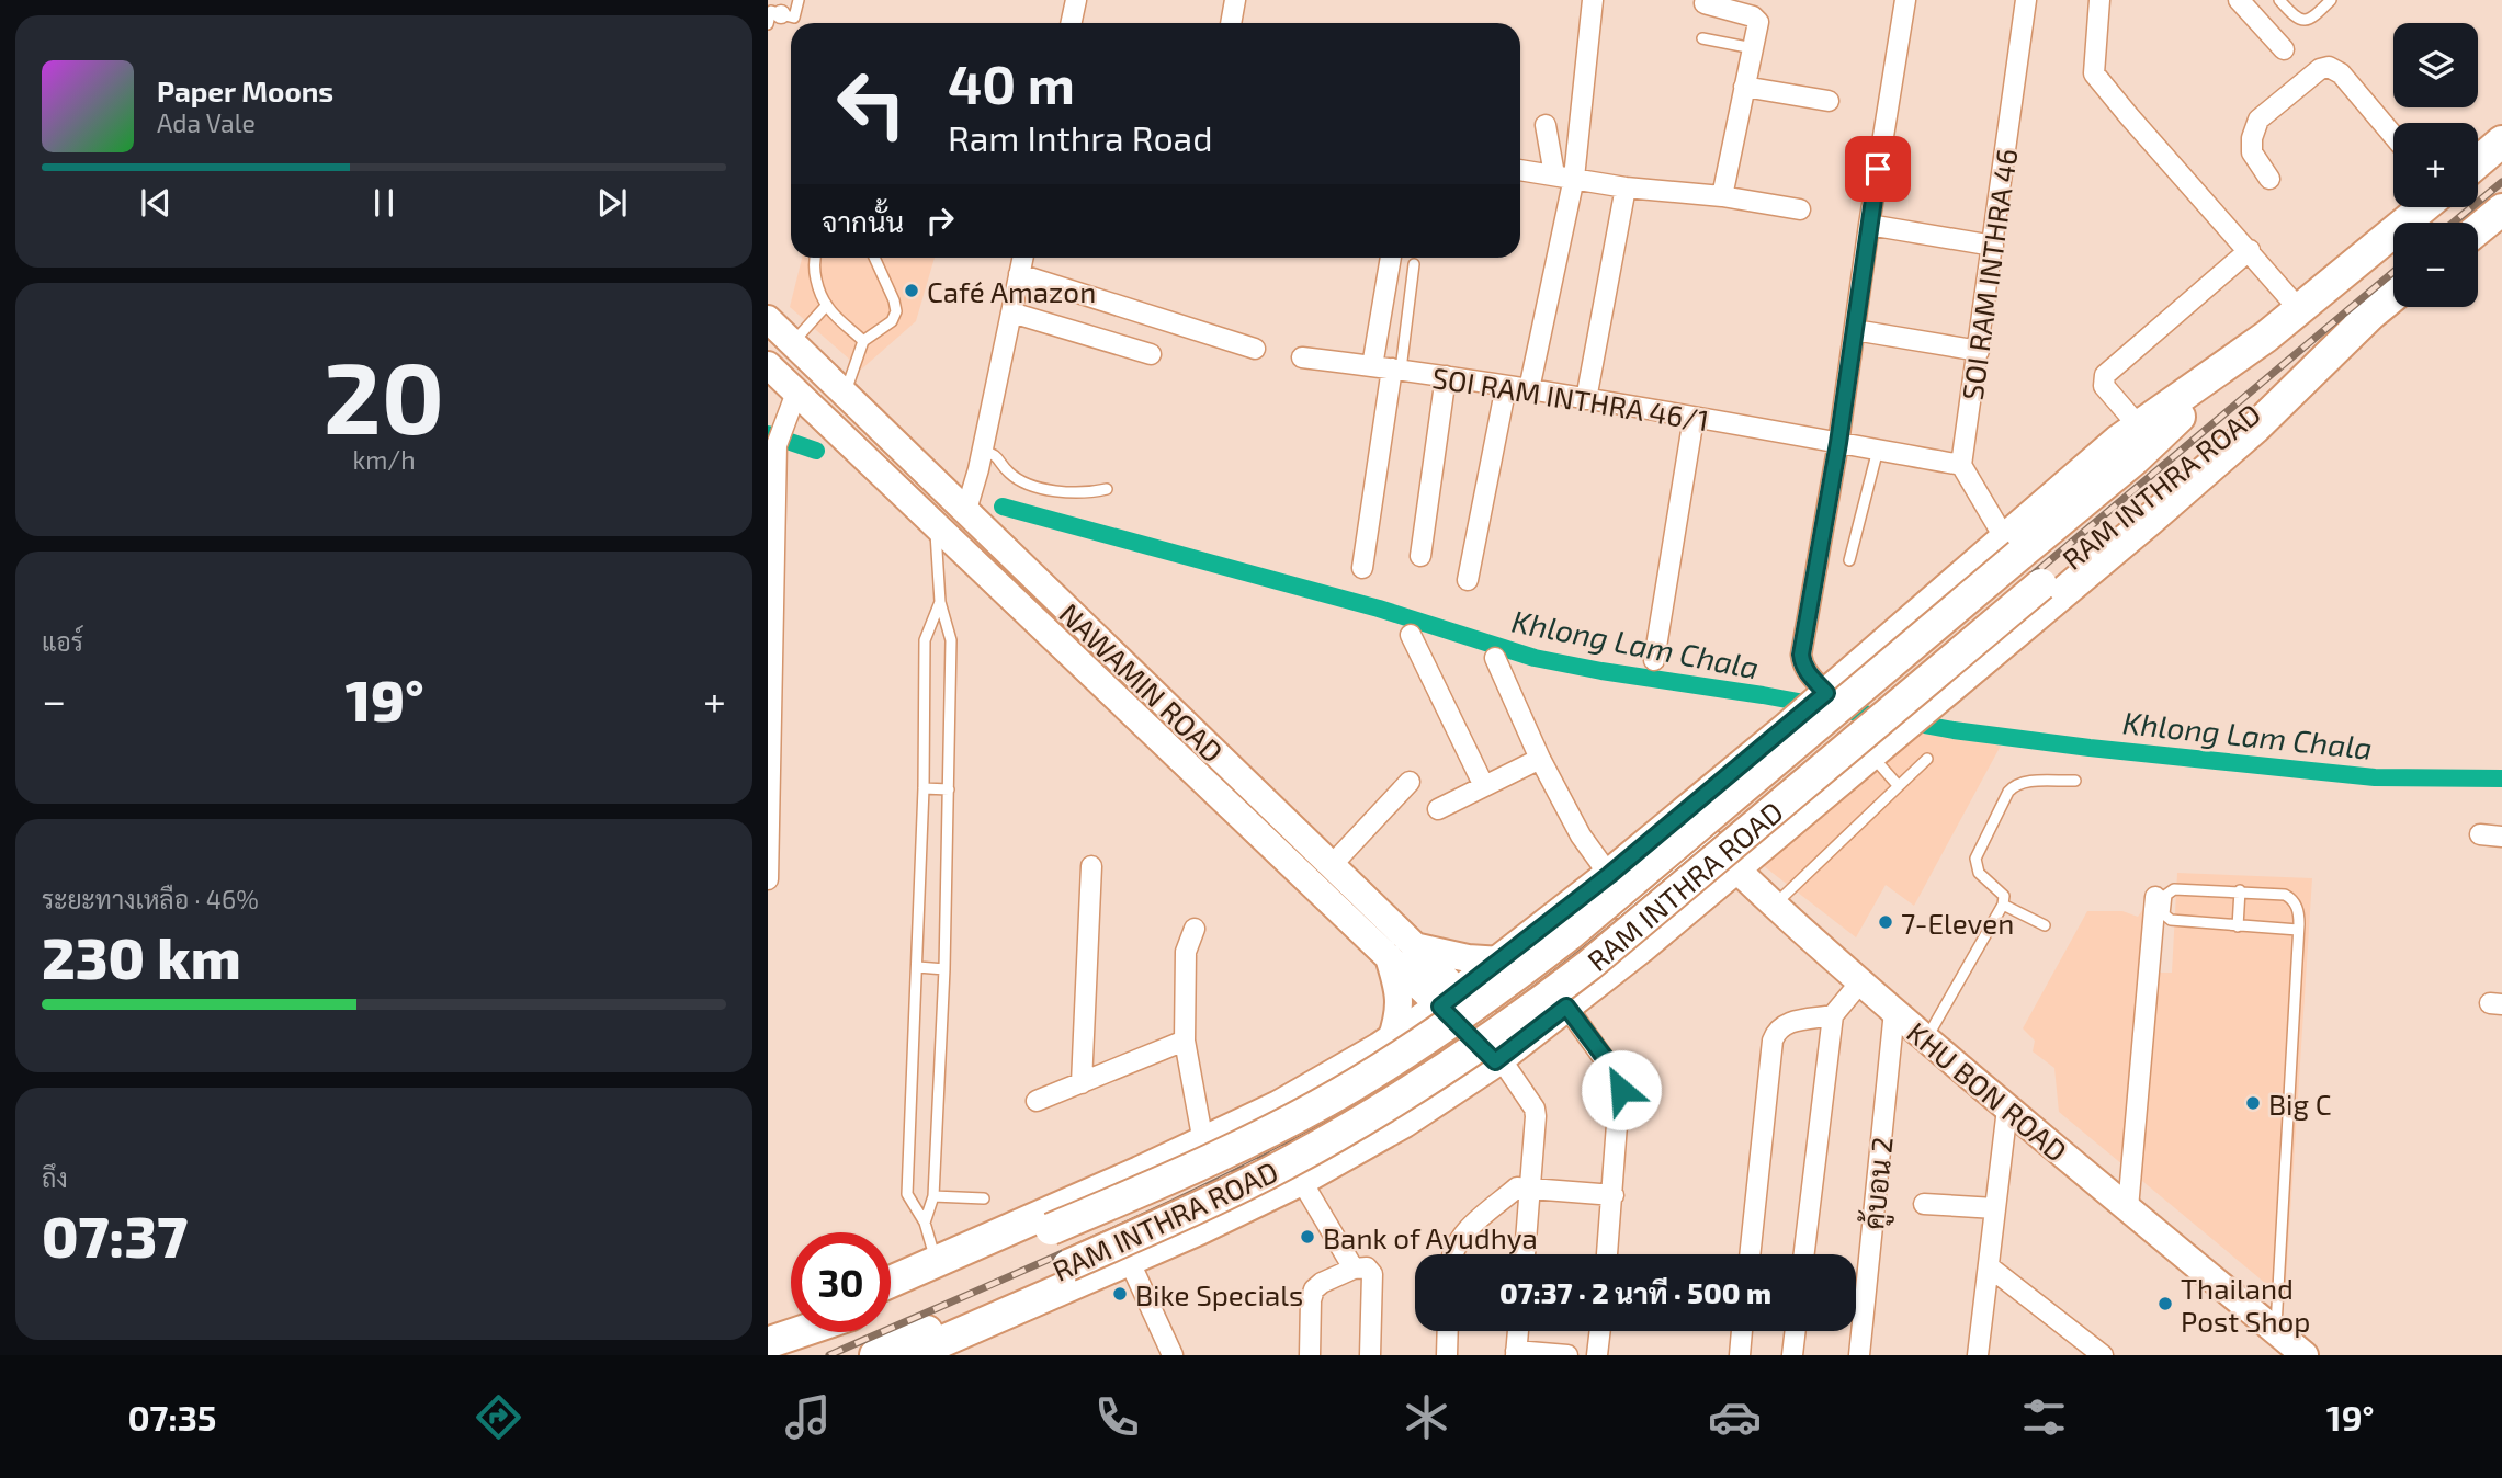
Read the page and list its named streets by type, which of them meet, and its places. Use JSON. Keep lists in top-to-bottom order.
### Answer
{
  "streets": {
    "main road": ["RAM INTHRA ROAD", "NAWAMIN ROAD", "KHU BON ROAD"],
    "street": ["SOI RAM INTHRA 46", "SOI RAM INTHRA 46/1", "คู้บอน 2"]
  },
  "crossings": [
    ["SOI RAM INTHRA 46", "SOI RAM INTHRA 46/1"],
    ["RAM INTHRA ROAD", "NAWAMIN ROAD"],
    ["RAM INTHRA ROAD", "KHU BON ROAD"],
    ["KHU BON ROAD", "คู้บอน 2"]
  ],
  "water": ["Khlong Lam Chala"],
  "places": [
    "Café Amazon",
    "7-Eleven",
    "Big C",
    "Bank of Ayudhya",
    "Bike Specials",
    "Thailand Post Shop"
  ],
  "page": {
    "map_buttons": ["+", "−"],
    "turn": ["40 m", "Ram Inthra Road"],
    "song": ["Paper Moons", "Ada Vale"],
    "then": "จากนั้น",
    "tile": [
      ["20", "km/h"],
      "แอร์",
      ["ระยะทางเหลือ · 46%", "230 km"],
      ["ถึง", "07:37"]
    ],
    "heat": ["−", "19°", "+"],
    "limit": "30",
    "trip": "07:37 · 2 นาที · 500 m",
    "tabs": ["07:35", "19°"]
  }
}
